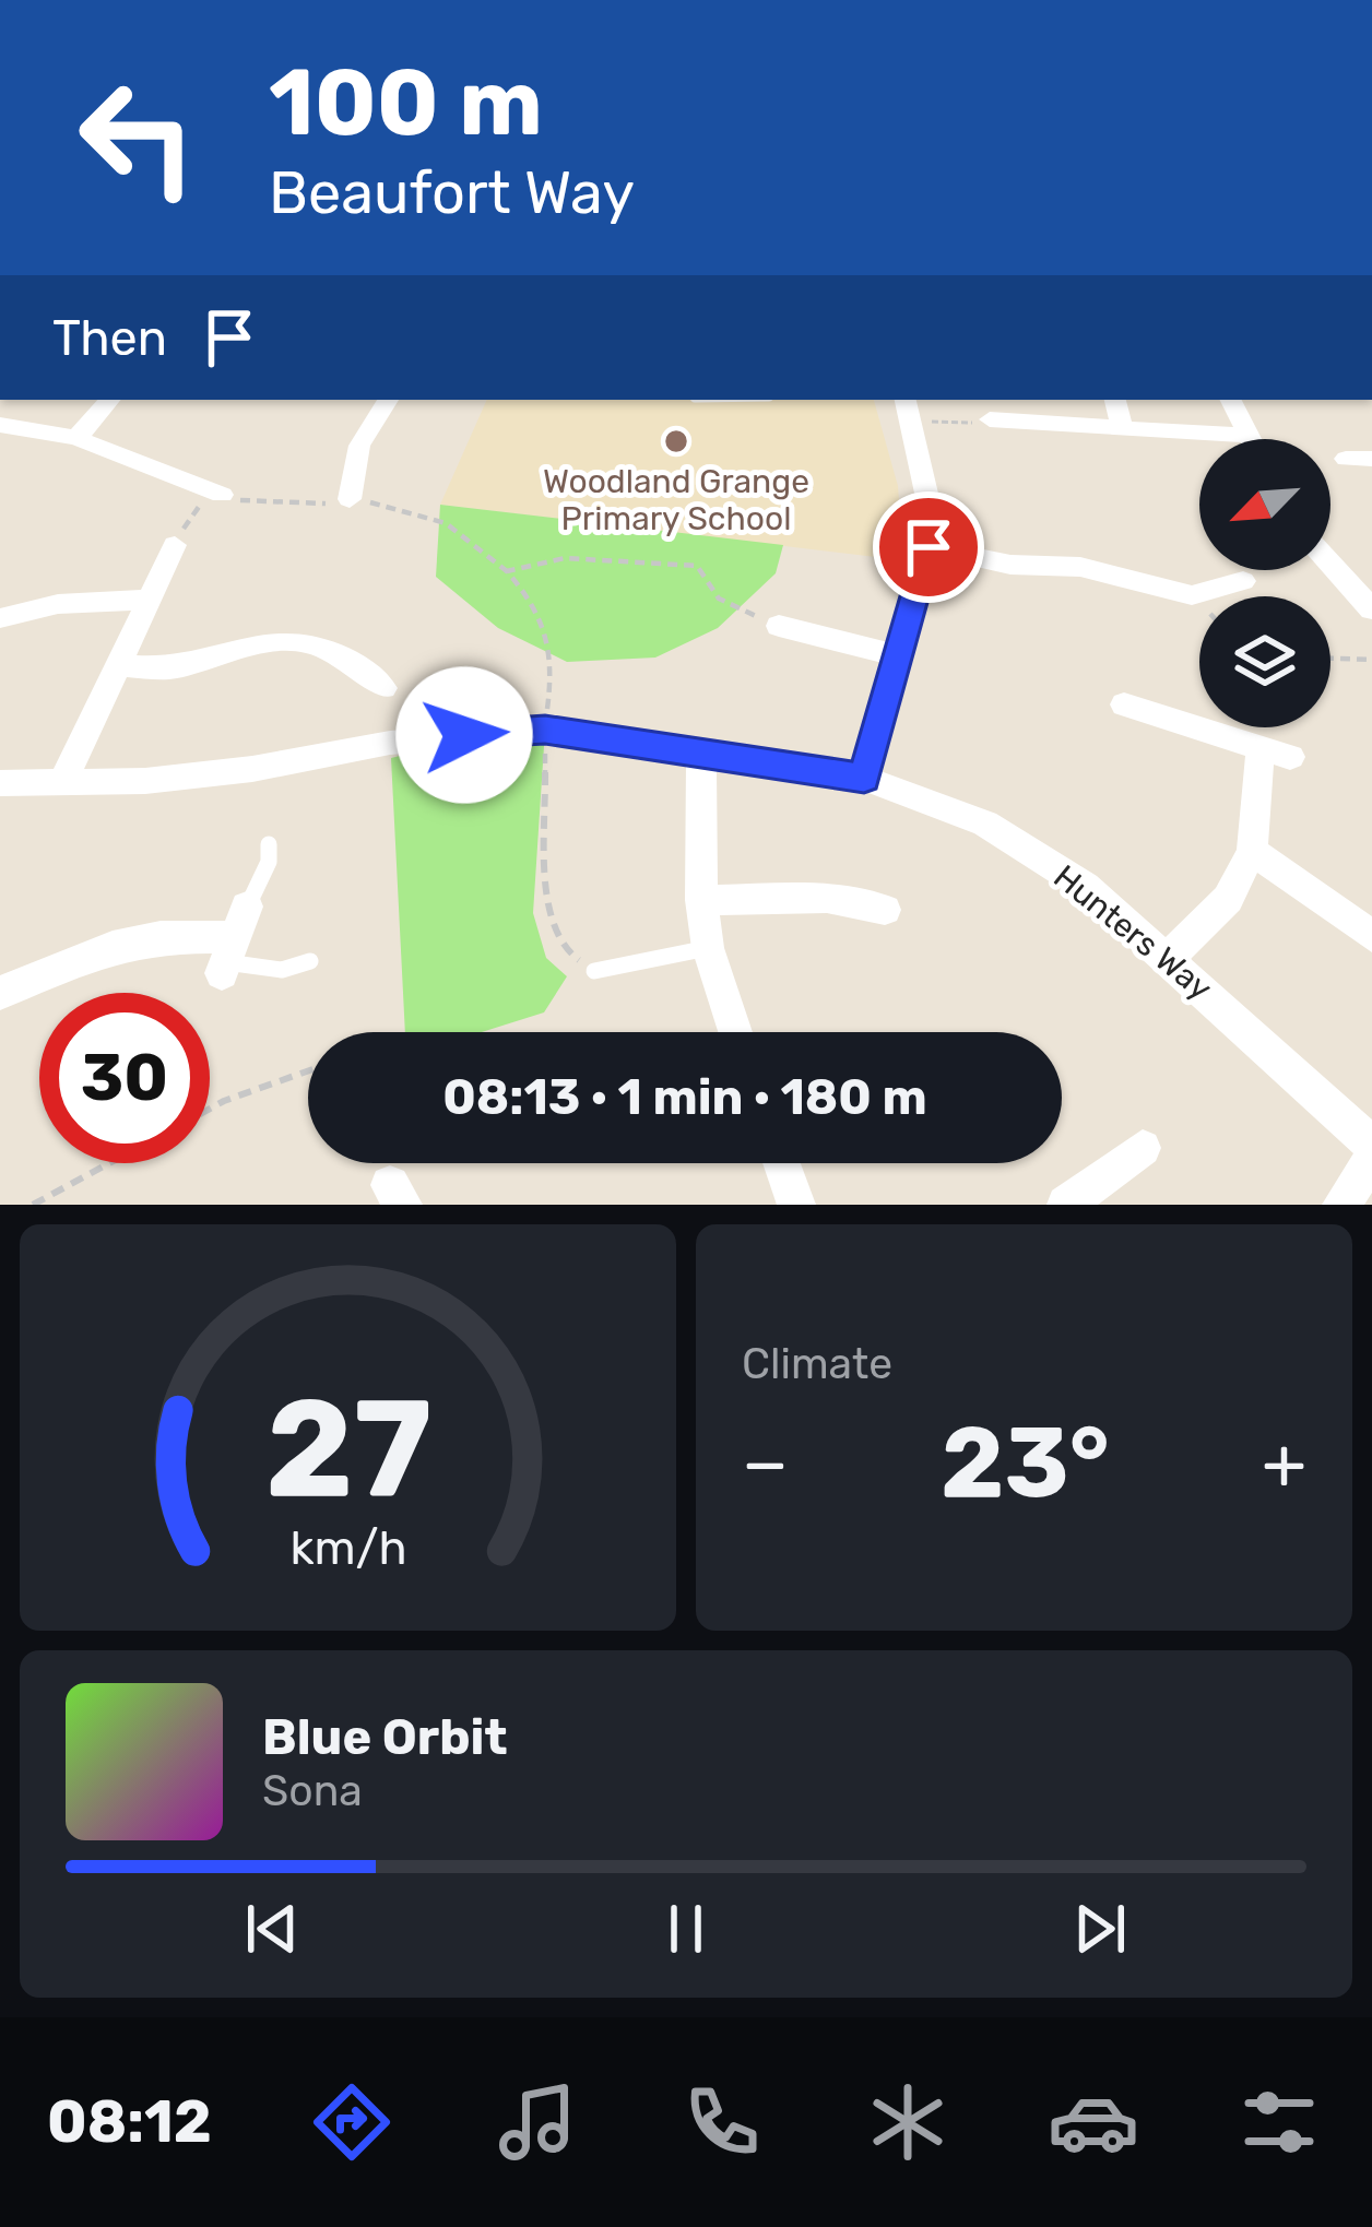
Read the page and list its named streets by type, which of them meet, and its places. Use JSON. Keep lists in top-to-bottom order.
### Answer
{
  "streets": {
    "street": ["Hunters Way"]
  },
  "places": ["Woodland Grange Primary School"],
  "north": "bottom left",
  "page": {
    "turn": ["100 m", "Beaufort Way"],
    "then": "Then",
    "limit": "30",
    "trip": "08:13 · 1 min · 180 m",
    "tile": "Climate",
    "heat": ["−", "23°", "+"],
    "song": ["Blue Orbit", "Sona"],
    "tabs": "08:12",
    "gauge": ["27", "km/h"]
  }
}
